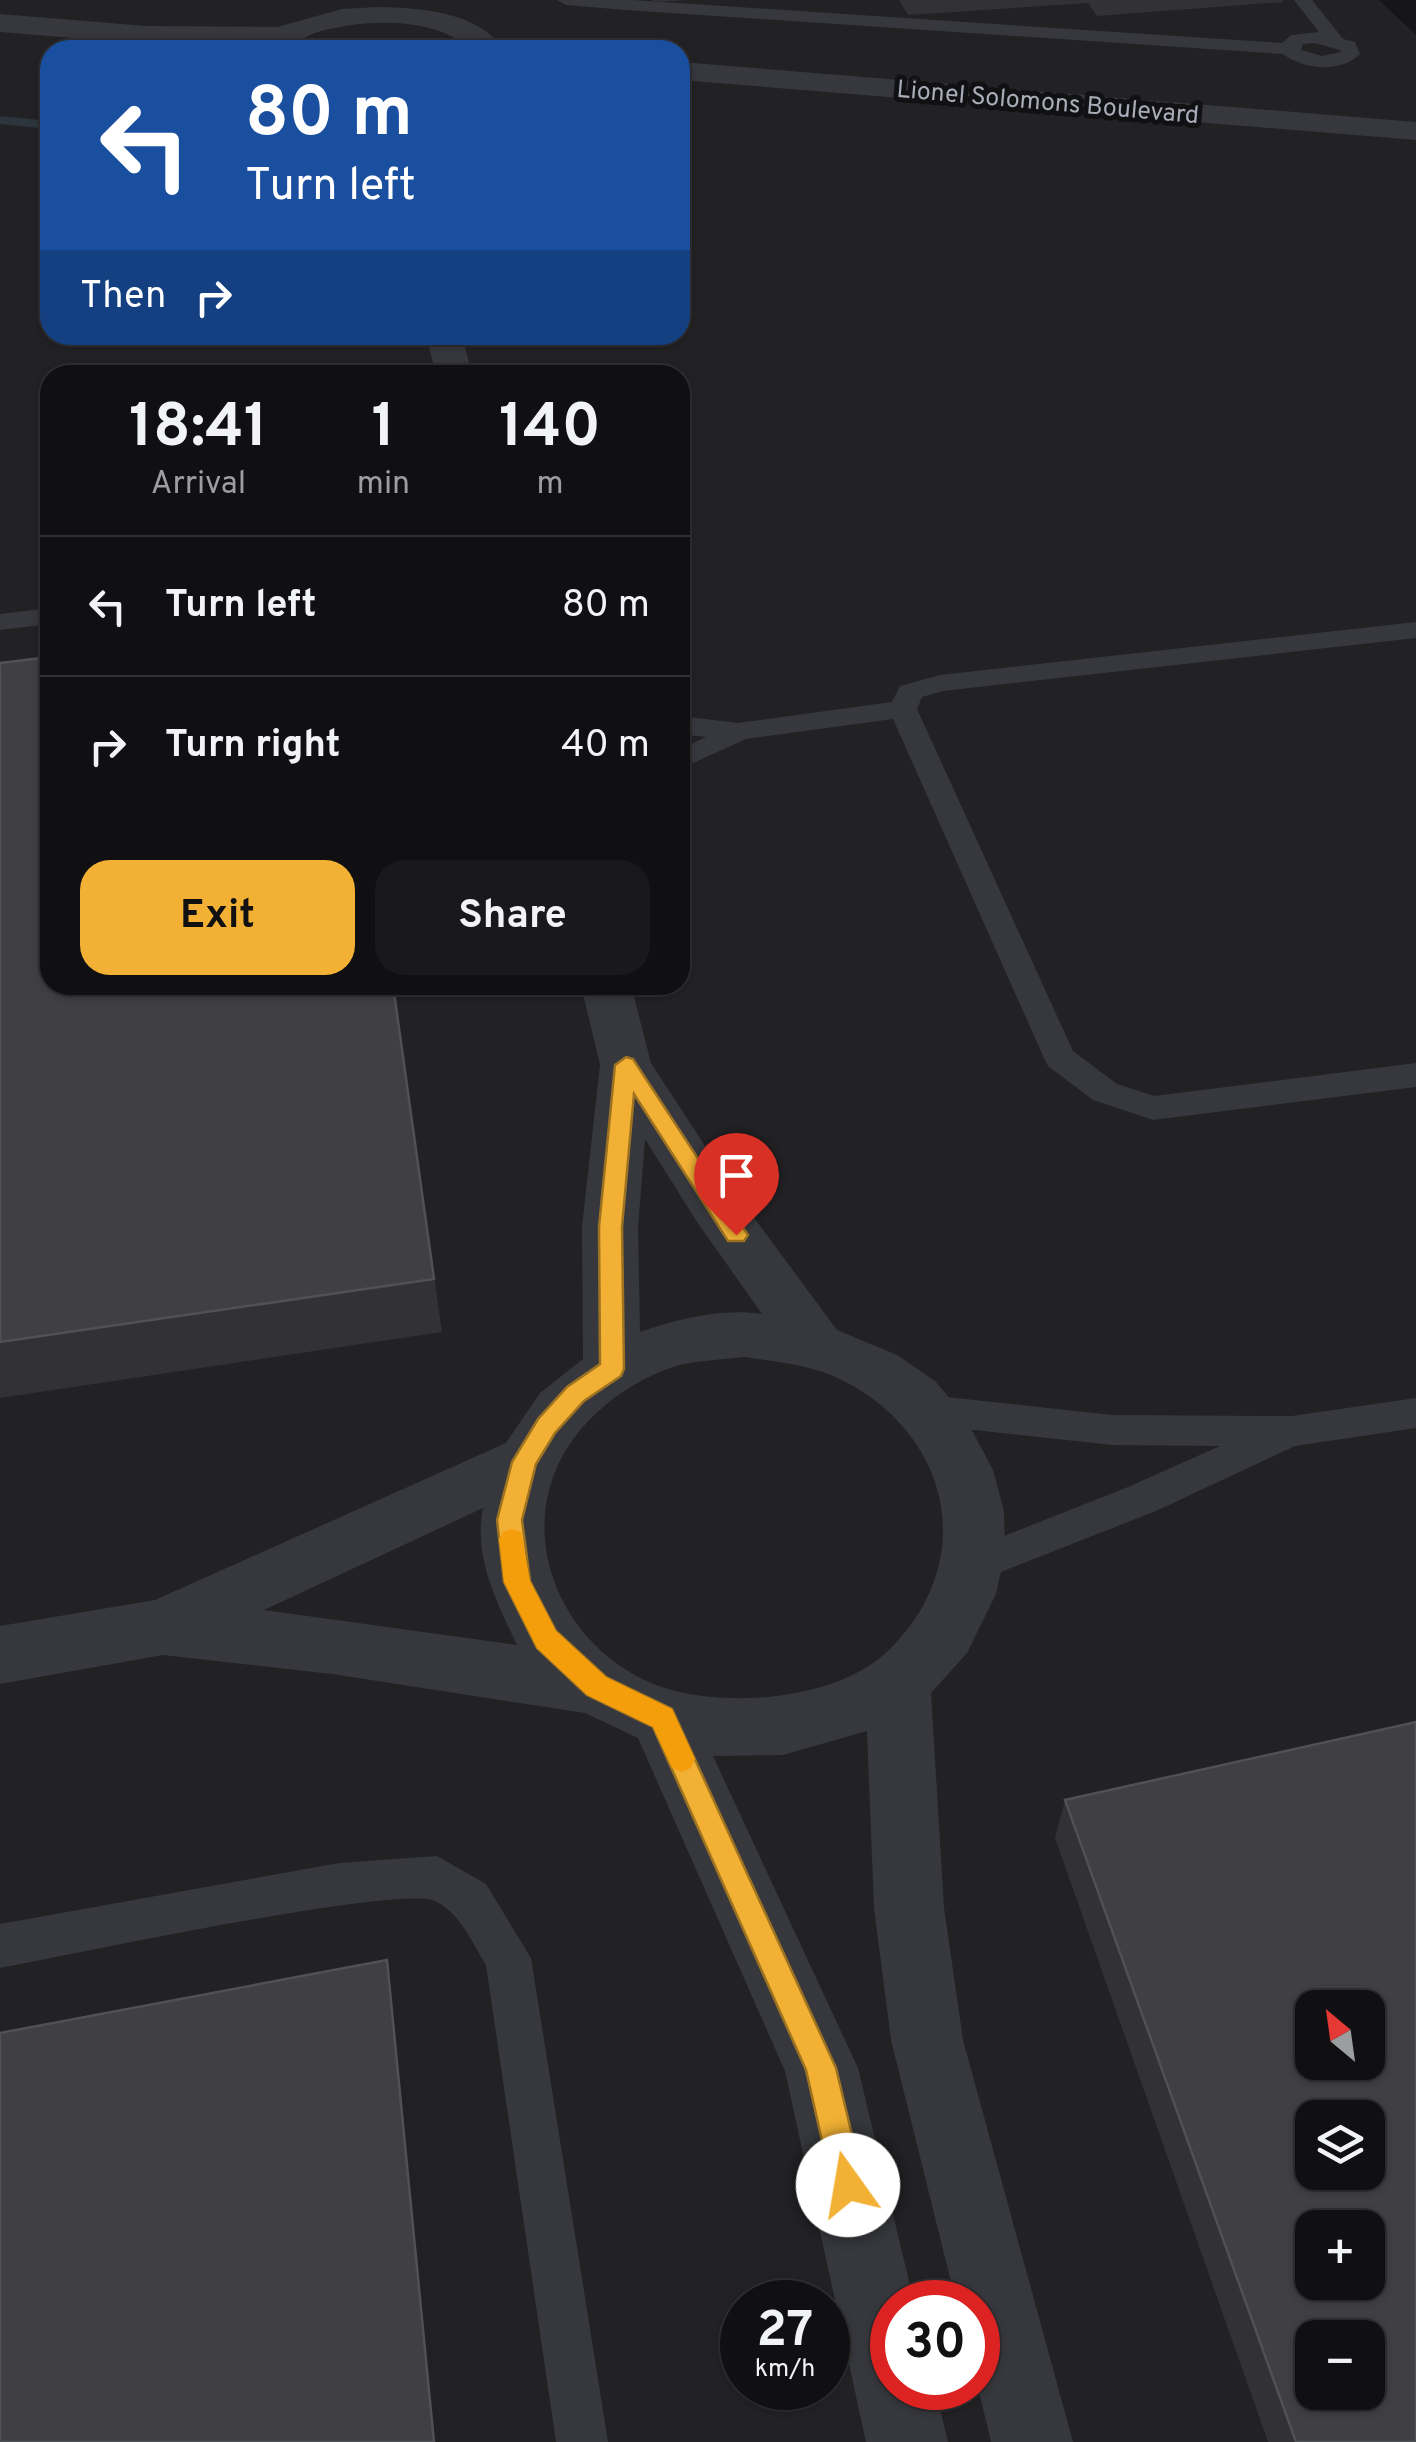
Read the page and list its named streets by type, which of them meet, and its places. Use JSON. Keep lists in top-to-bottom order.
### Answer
{
  "streets": {
    "street": ["Lionel Solomons Boulevard"]
  },
  "north": "top left",
  "page": {
    "turn": ["80 m", "Turn left"],
    "then": "Then",
    "eta": [
      "18:41",
      "Arrival",
      "1",
      "min",
      "140",
      "m"
    ],
    "list": [
      {
        "name": "Turn left",
        "value": "80 m"
      },
      {
        "name": "Turn right",
        "value": "40 m"
      }
    ],
    "buttons": ["Exit", "Share"],
    "map_buttons": ["+", "−"],
    "speed": "27 km/h",
    "limit": "30"
  }
}
